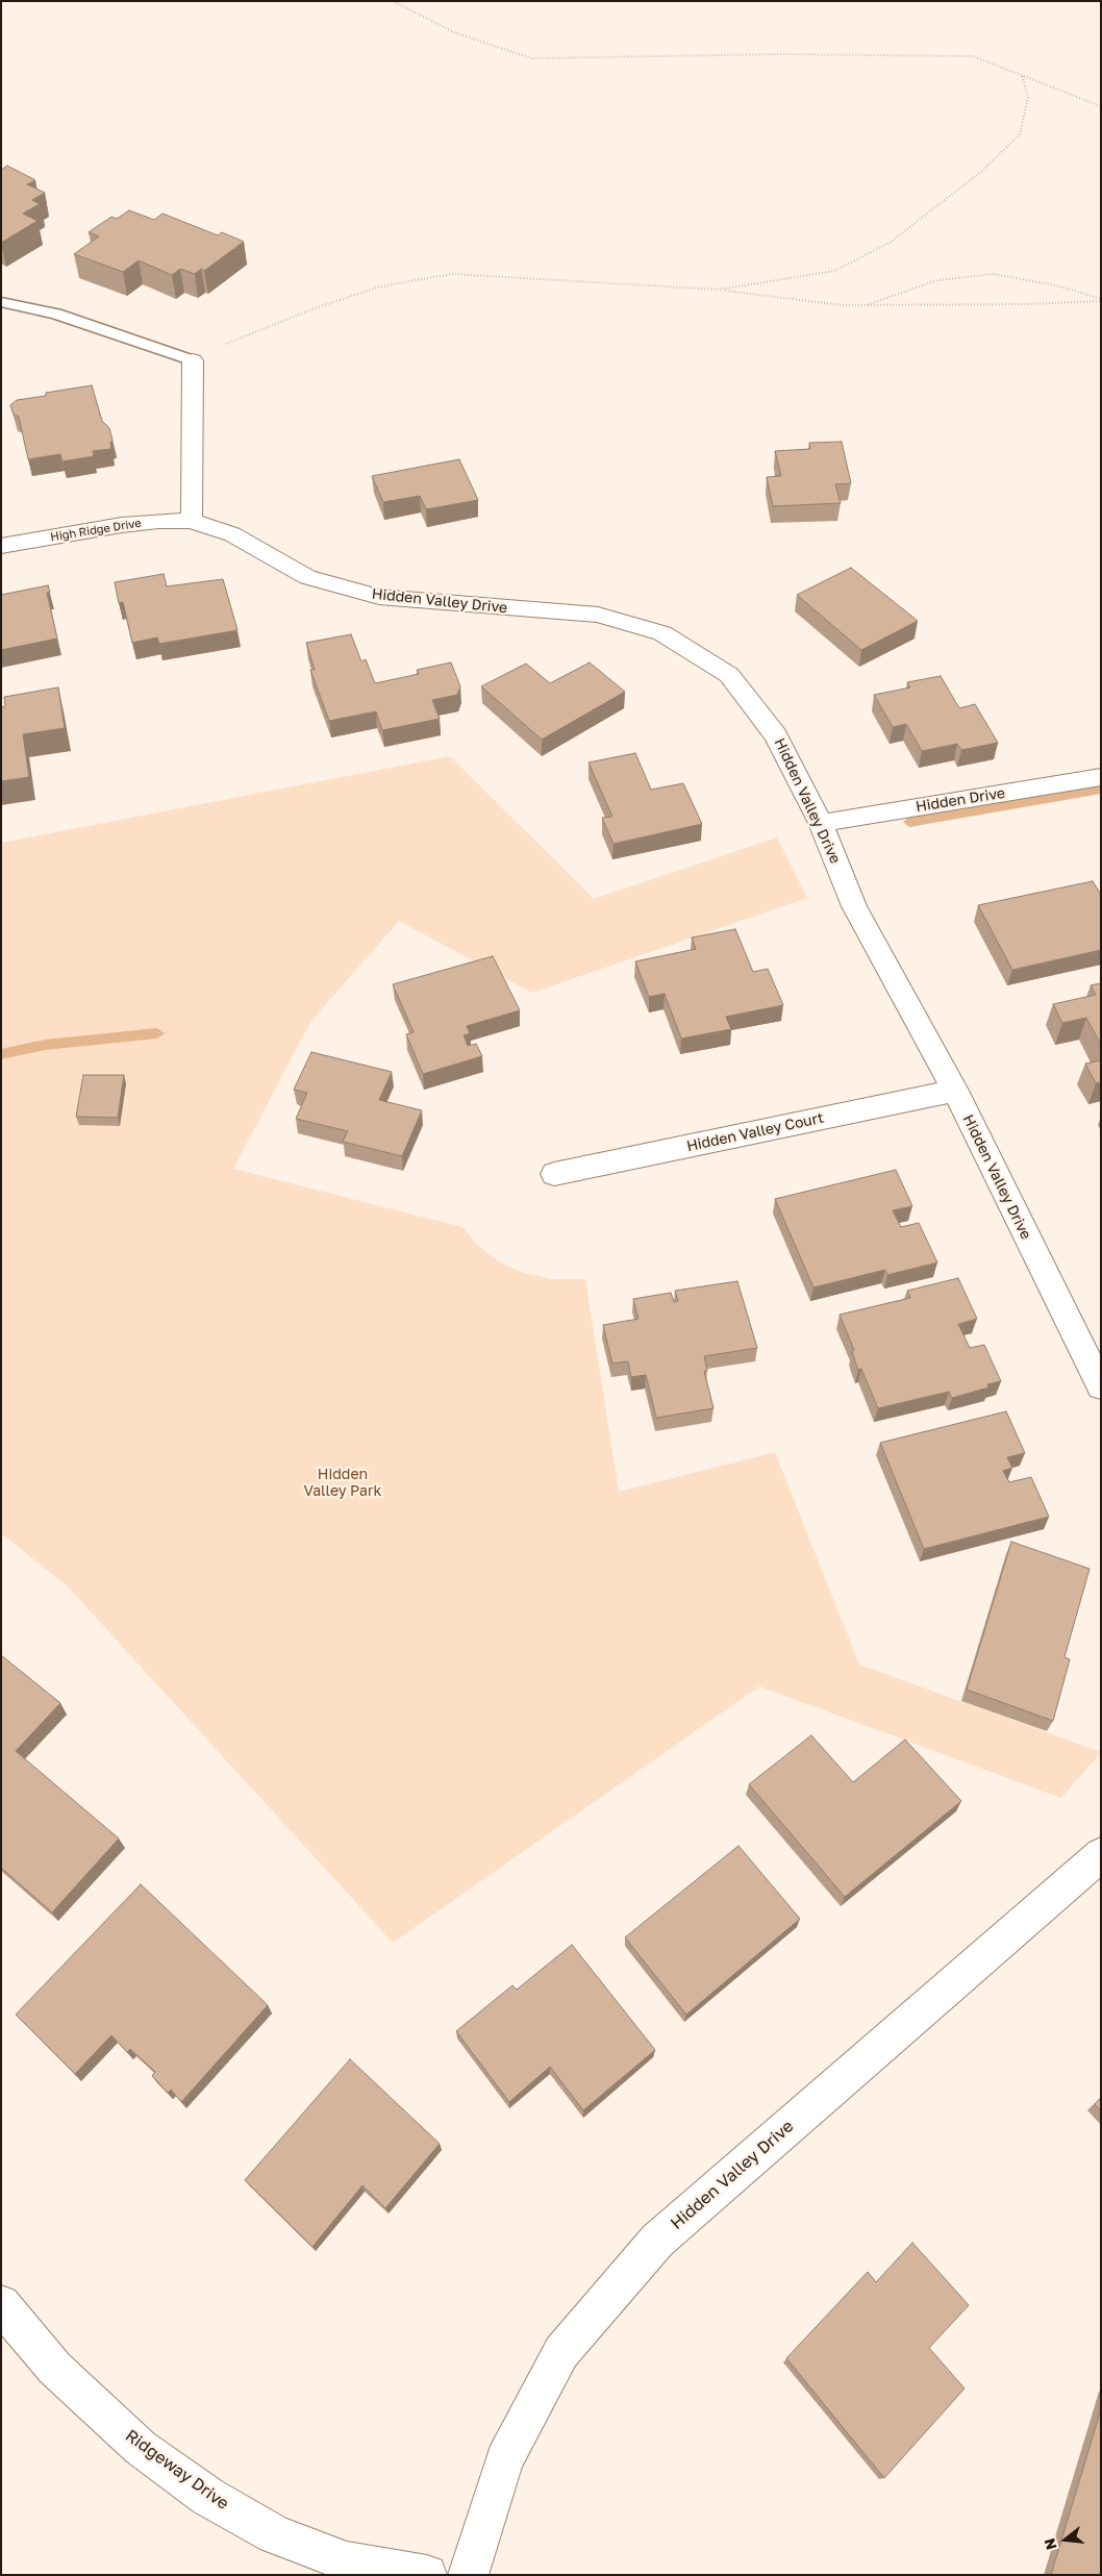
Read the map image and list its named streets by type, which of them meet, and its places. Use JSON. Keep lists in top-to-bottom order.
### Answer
{
  "streets": {
    "street": [
      "High Ridge Drive",
      "Hidden Valley Drive",
      "Hidden Drive",
      "Hidden Valley Court",
      "Ridgeway Drive"
    ]
  },
  "crossings": [
    ["High Ridge Drive", "Hidden Valley Drive"],
    ["Hidden Valley Drive", "Hidden Drive"],
    ["Hidden Valley Drive", "Hidden Valley Court"]
  ],
  "parks": ["Hidden Valley Park"],
  "north": "left"
}
